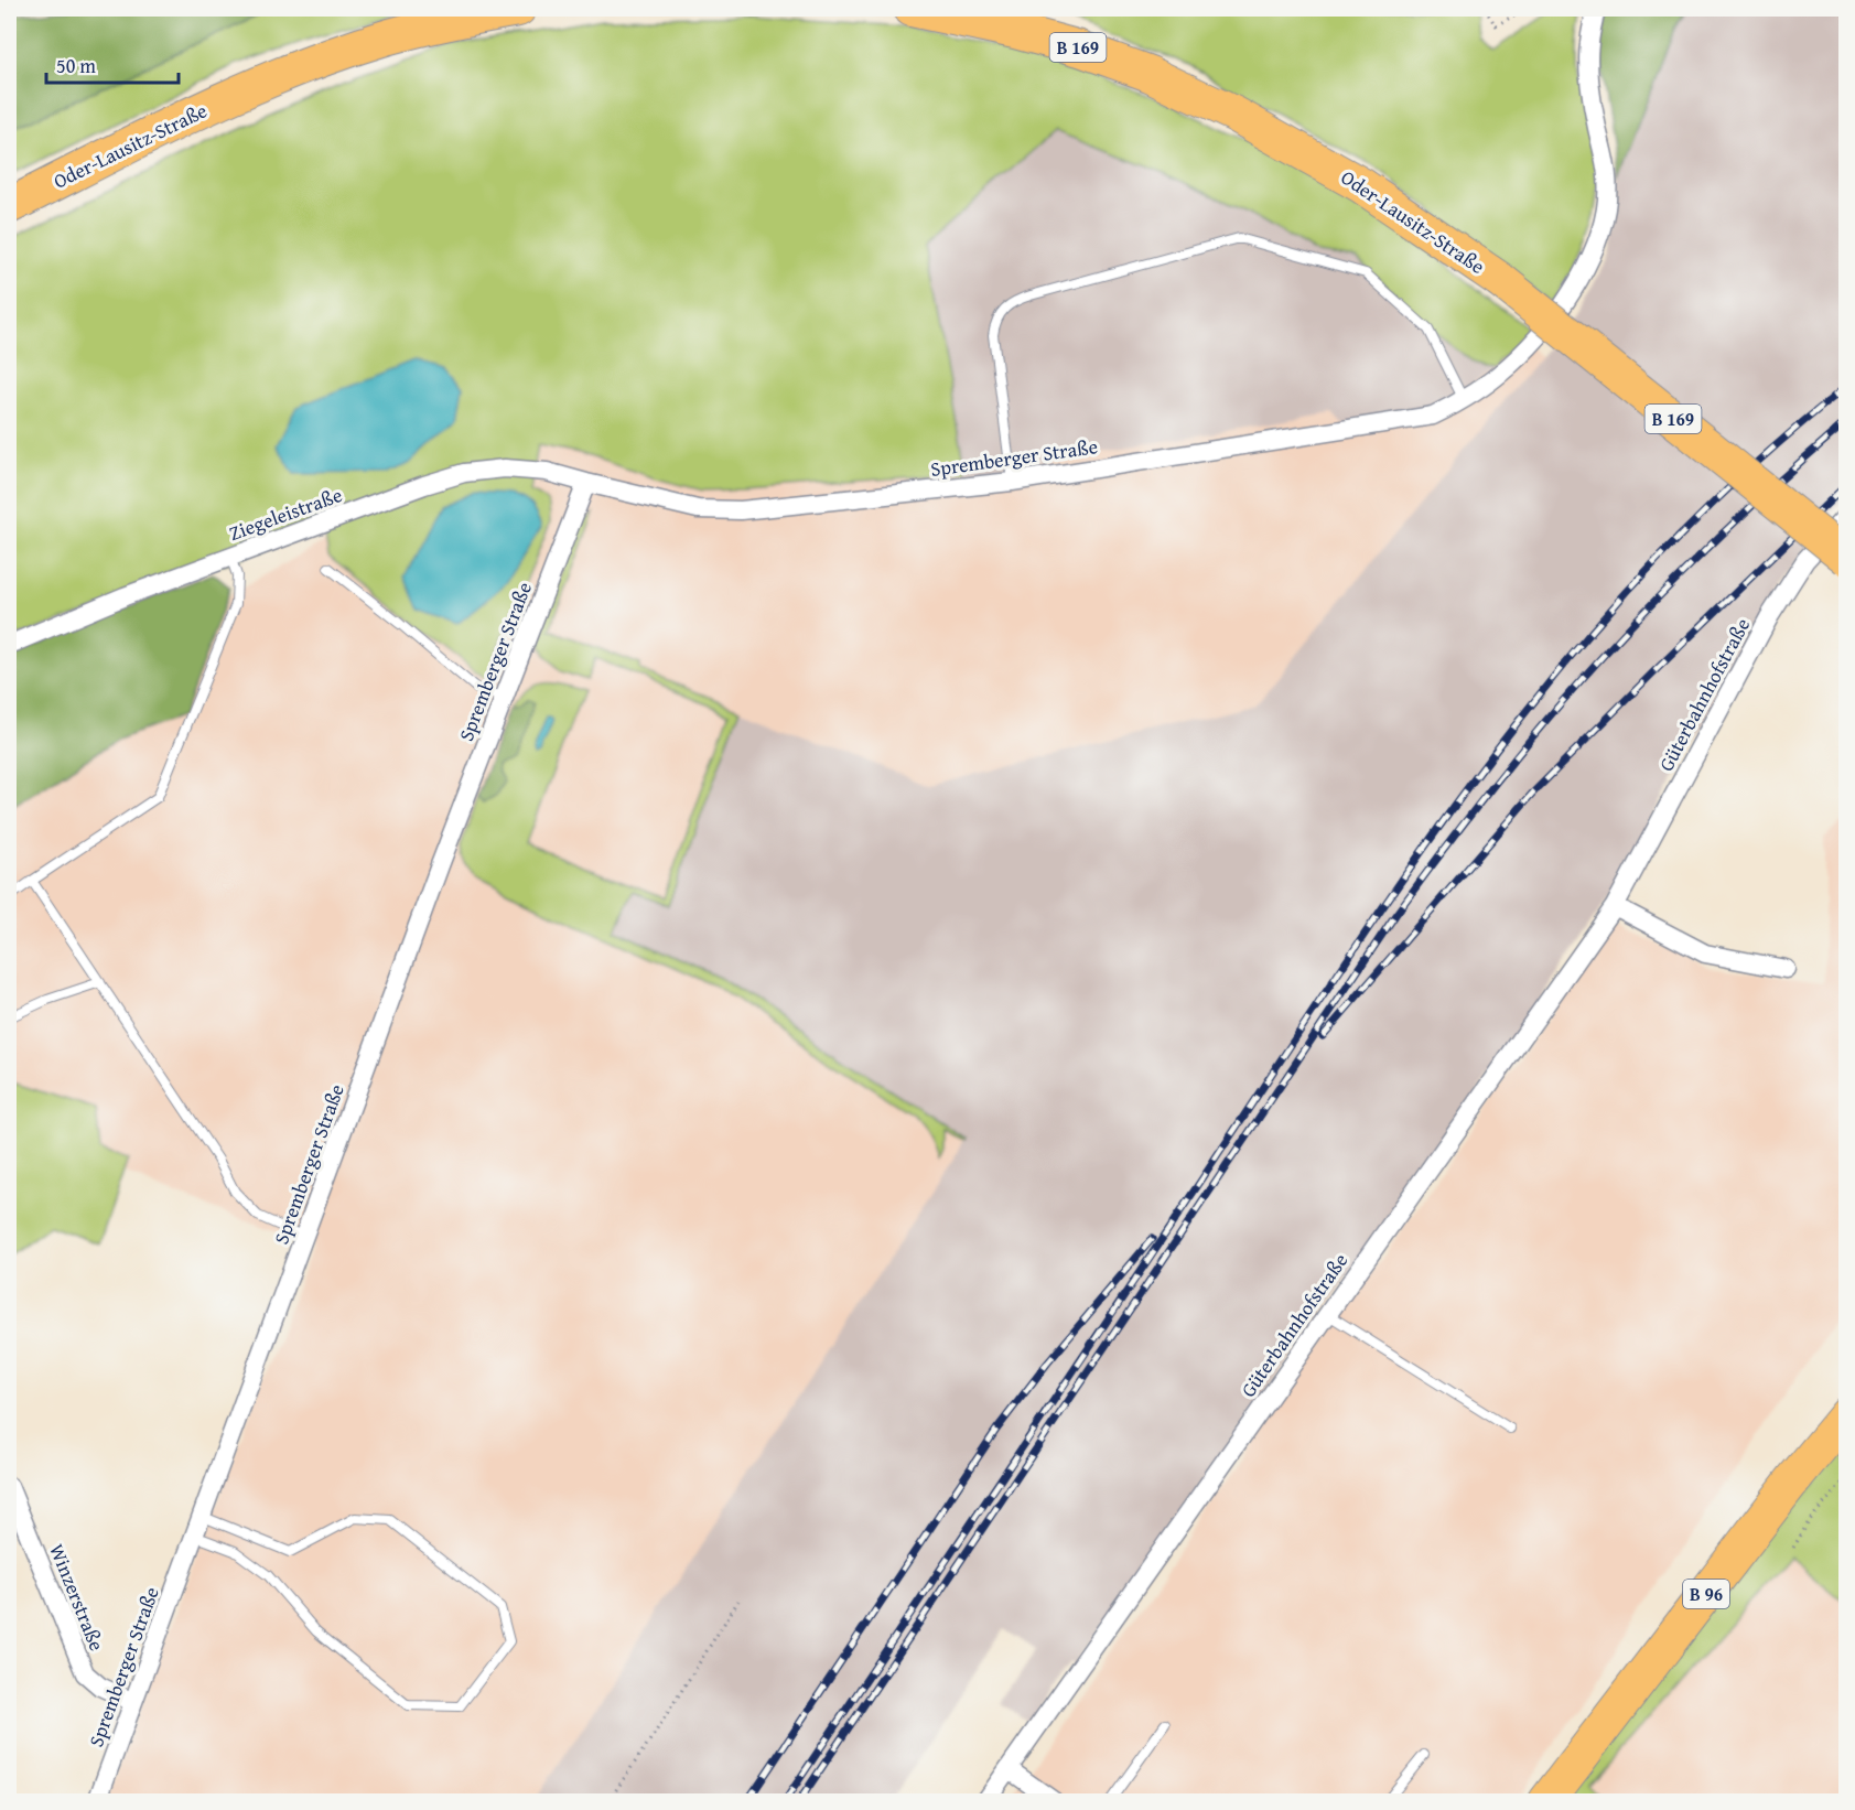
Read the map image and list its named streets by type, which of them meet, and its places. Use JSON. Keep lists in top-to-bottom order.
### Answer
{
  "streets": {
    "highway": ["B 169", "Oder-Lausitz-Straße", "B 96"],
    "street": [
      "Spremberger Straße",
      "Ziegeleistraße",
      "Güterbahnhofstraße",
      "Winzerstraße"
    ]
  },
  "crossings": [
    ["Spremberger Straße", "Ziegeleistraße"],
    ["Spremberger Straße", "Winzerstraße"]
  ],
  "scale_bar": "50 m"
}
